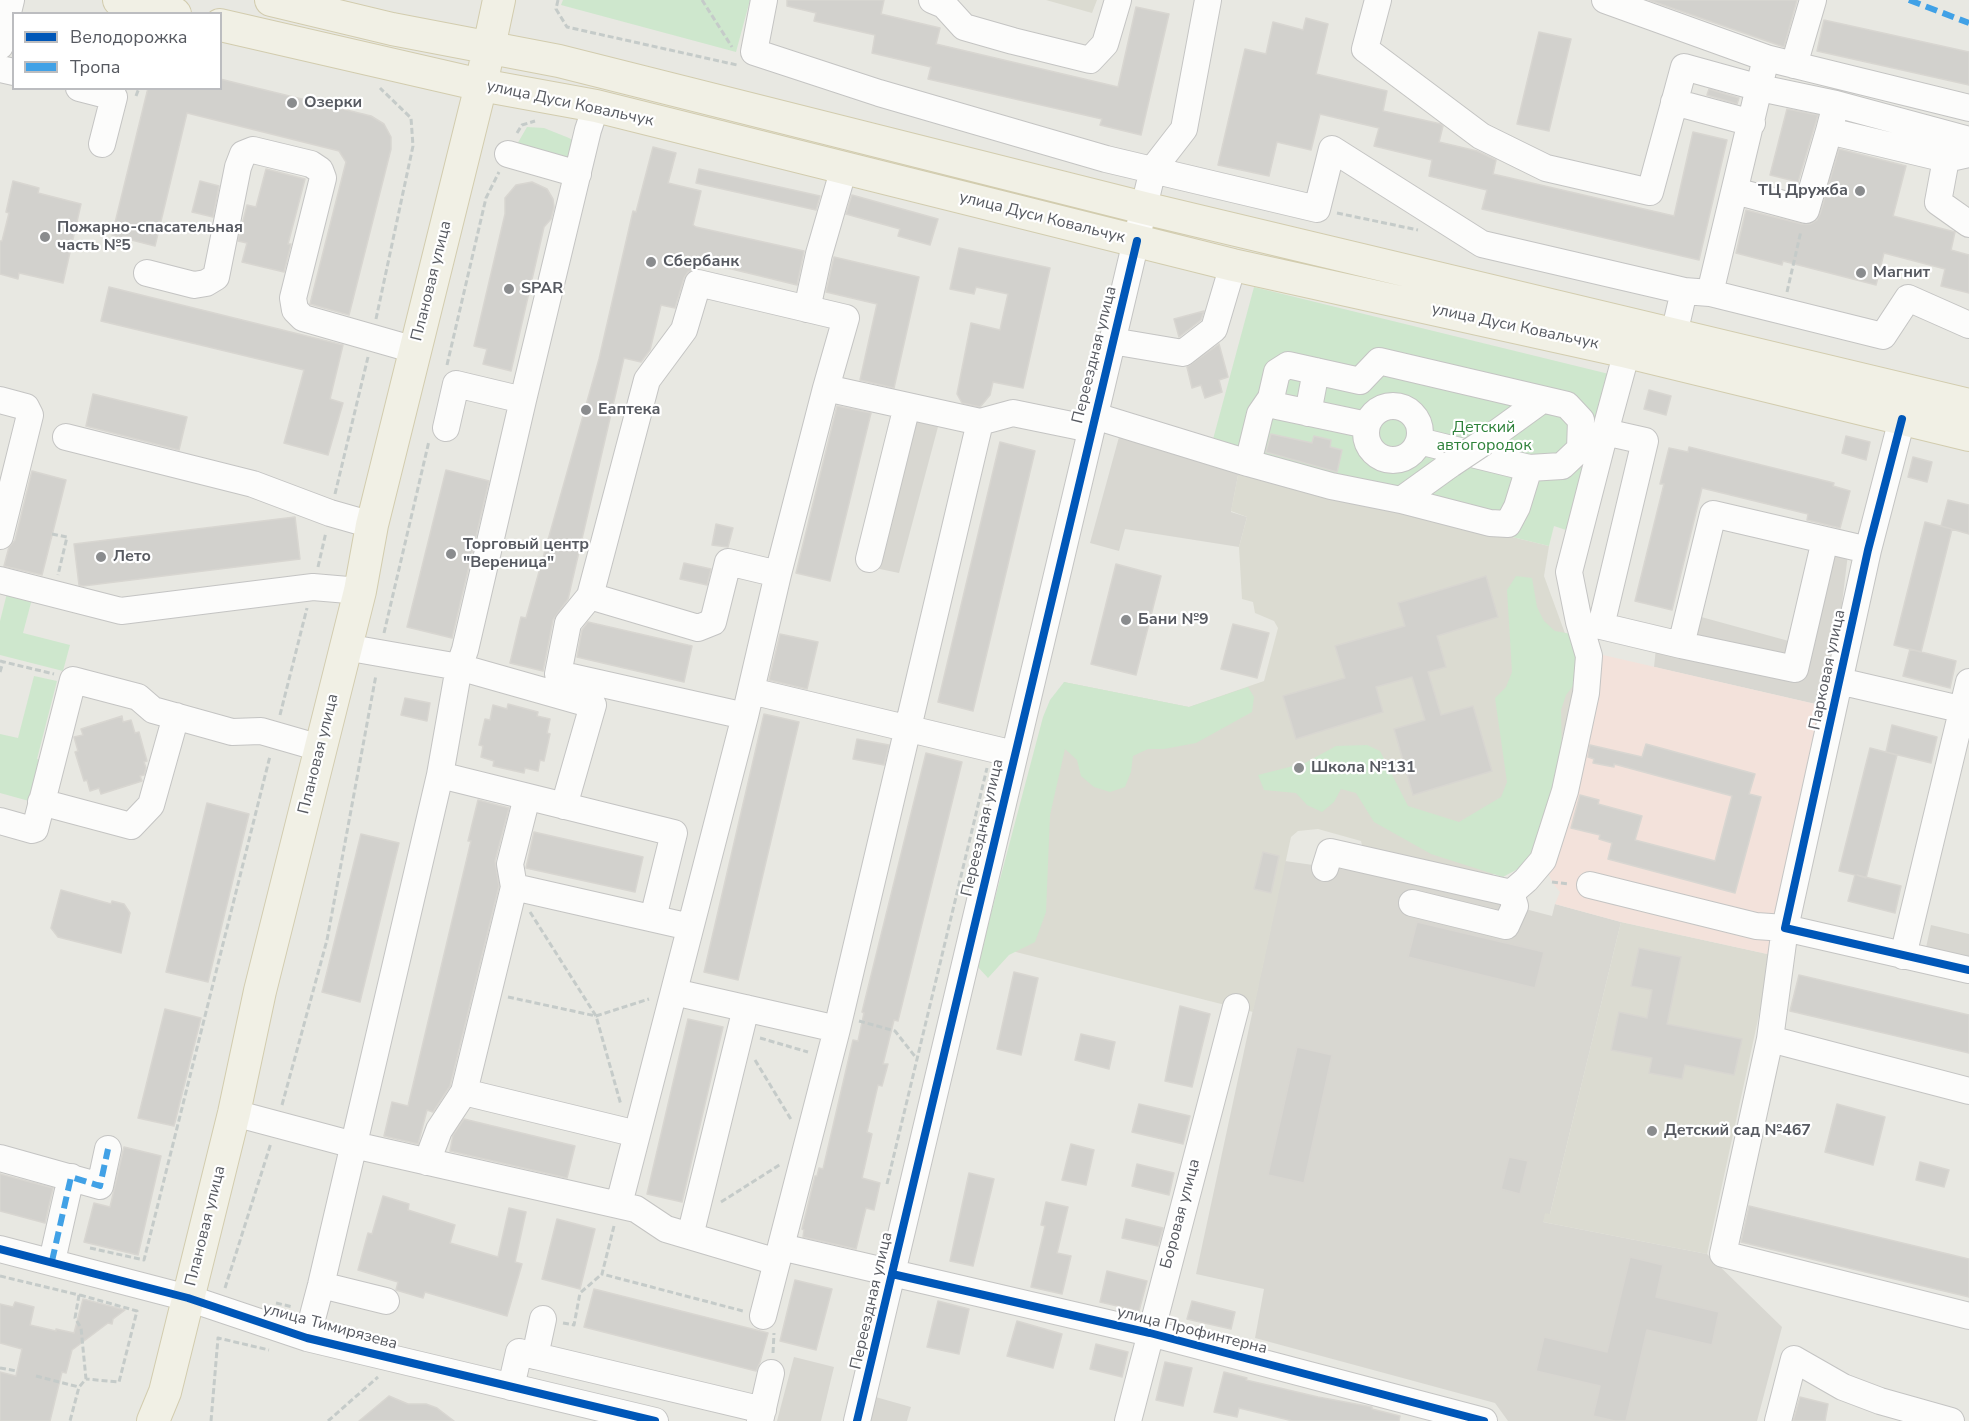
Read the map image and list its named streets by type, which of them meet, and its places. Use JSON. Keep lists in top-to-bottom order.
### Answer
{
  "streets": {
    "main road": ["улица Дуси Ковальчук", "Плановая улица"],
    "street": [
      "Переездная улица",
      "Парковая улица",
      "Боровая улица",
      "улица Тимирязева",
      "улица Профинтерна"
    ]
  },
  "crossings": [
    ["улица Дуси Ковальчук", "Плановая улица"],
    ["улица Дуси Ковальчук", "Переездная улица"],
    ["улица Дуси Ковальчук", "Парковая улица"],
    ["Плановая улица", "улица Тимирязева"],
    ["Плановая улица", "улица Профинтерна"],
    ["Переездная улица", "улица Профинтерна"],
    ["Боровая улица", "улица Профинтерна"]
  ],
  "parks": ["Детский автогородок"],
  "places": [
    "Озерки",
    "ТЦ Дружба",
    "Пожарно-спасательная часть №5",
    "Сбербанк",
    "Магнит",
    "SPAR",
    "Еаптека",
    "Торговый центр \"Вереница\"",
    "Лето",
    "Бани №9",
    "Школа №131",
    "Детский сад №467"
  ],
  "legend": ["Велодорожка", "Тропа"]
}
